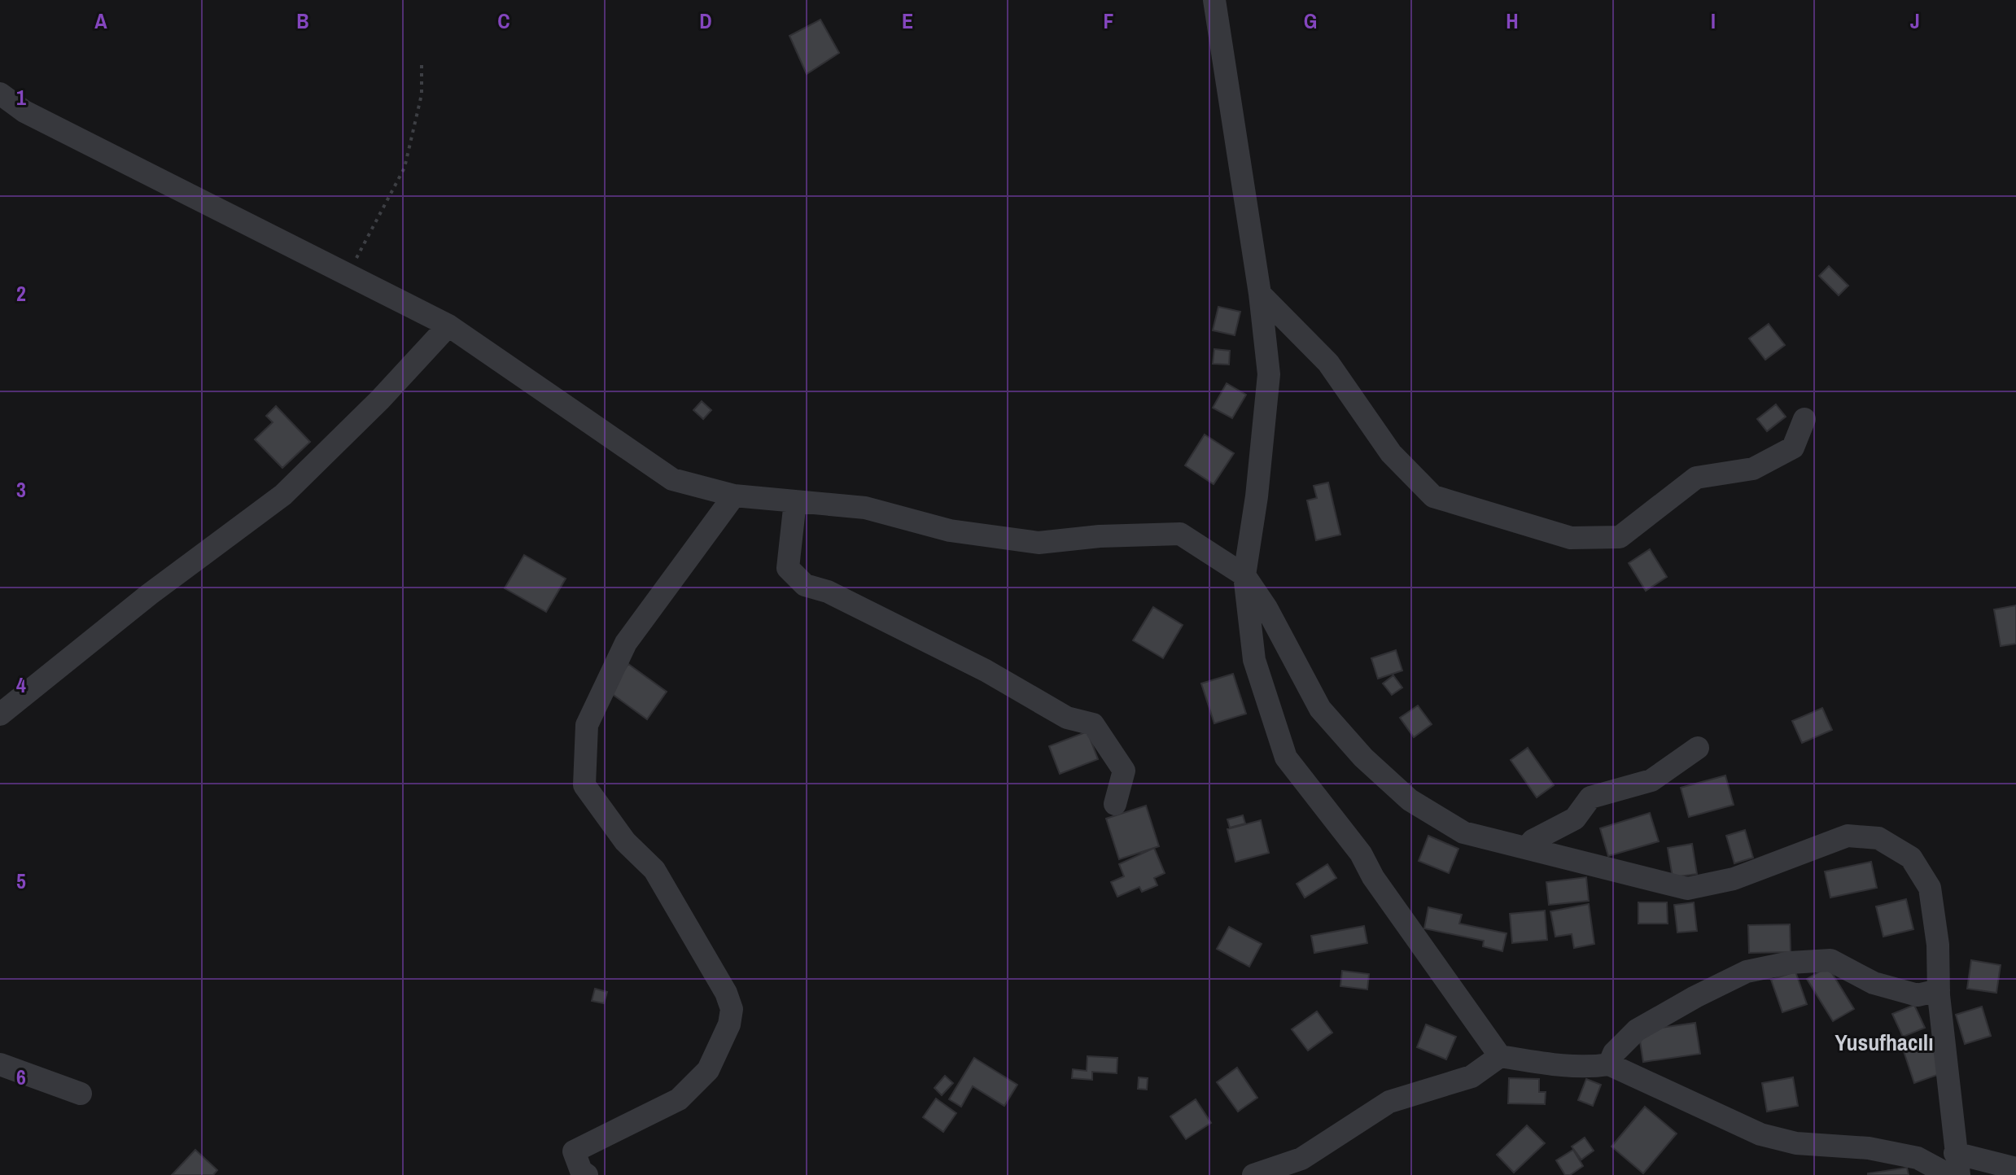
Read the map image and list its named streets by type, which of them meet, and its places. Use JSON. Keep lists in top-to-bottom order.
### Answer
{
  "districts": ["Yusufhacılı"],
  "grid": {
    "columns": [
      "A",
      "B",
      "C",
      "D",
      "E",
      "F",
      "G",
      "H",
      "I",
      "J"
    ],
    "rows": [
      "1",
      "2",
      "3",
      "4",
      "5",
      "6"
    ]
  }
}
